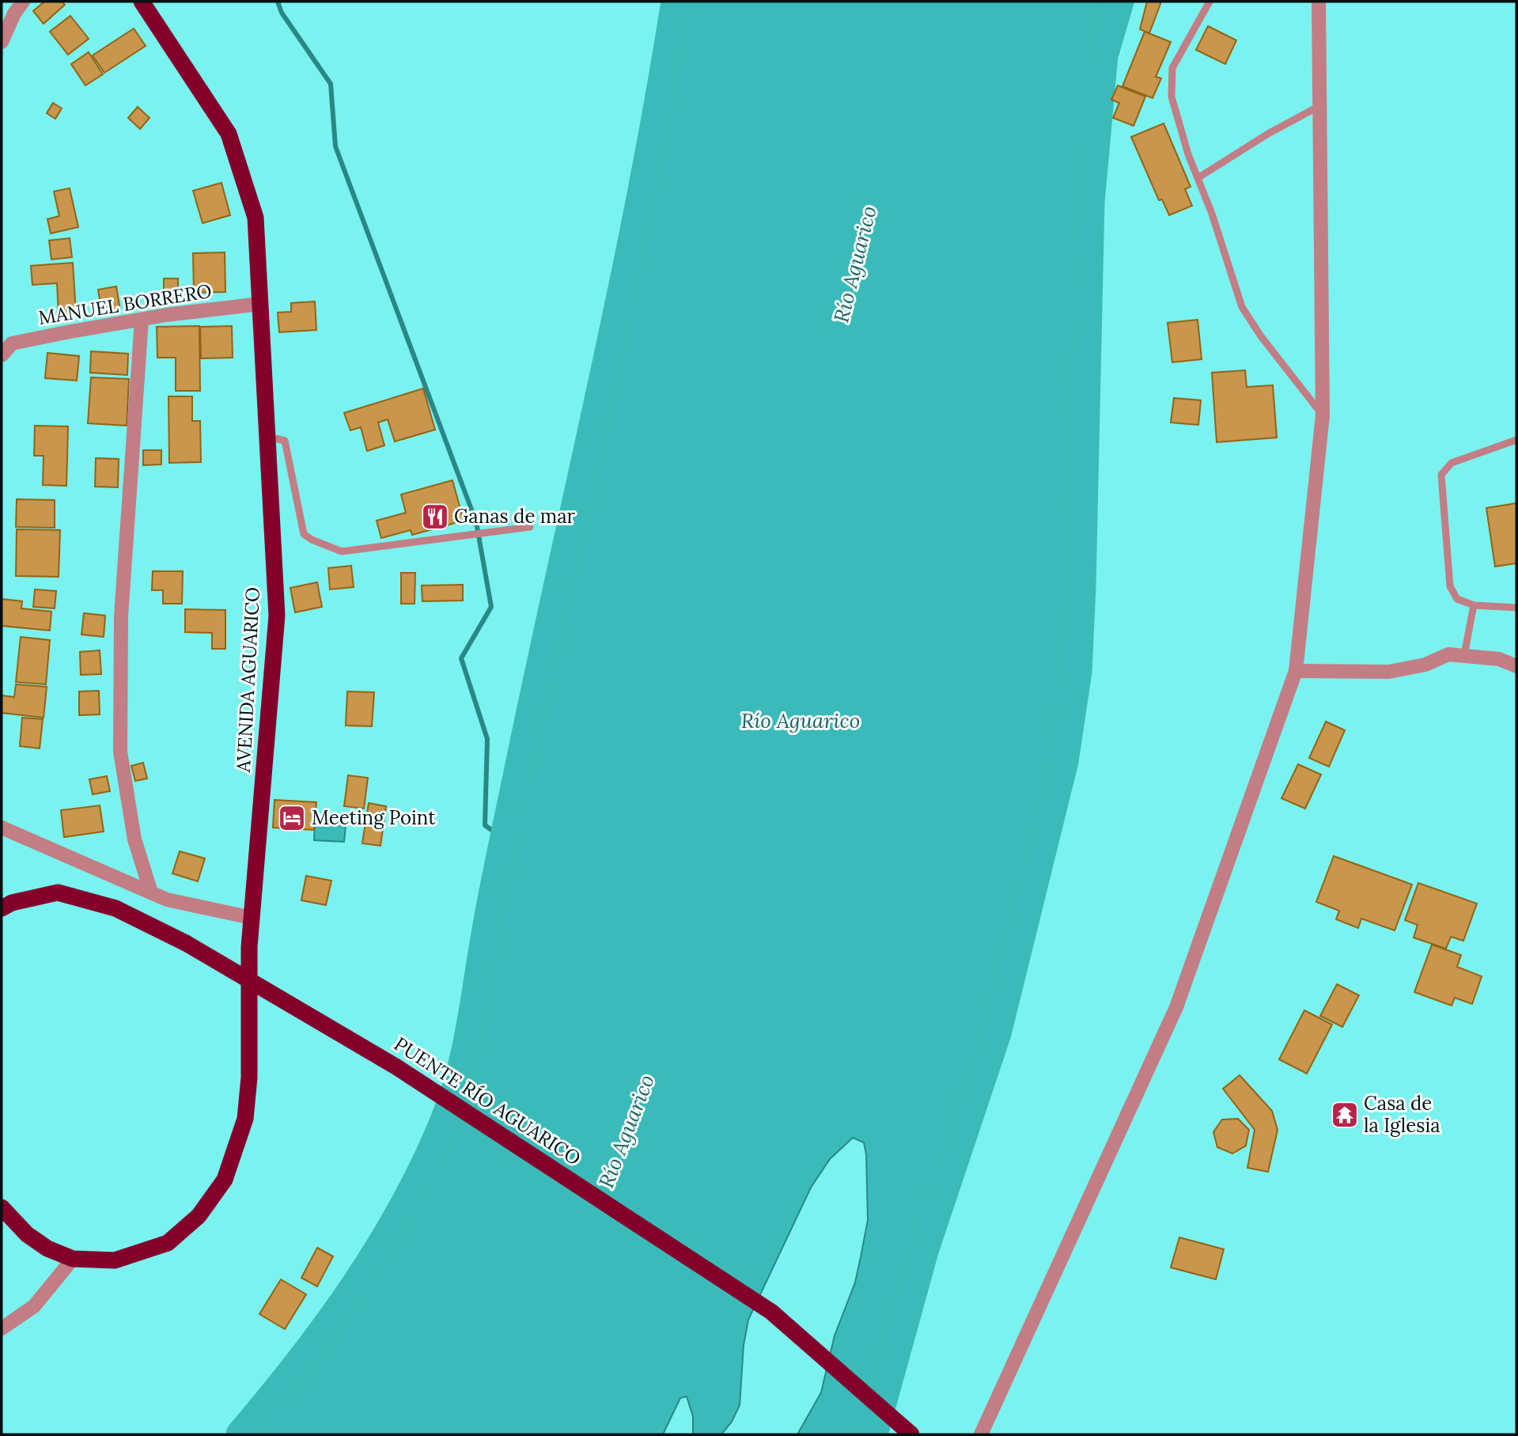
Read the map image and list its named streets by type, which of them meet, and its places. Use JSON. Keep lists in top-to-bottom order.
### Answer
{
  "streets": {
    "highway": ["AVENIDA AGUARICO", "PUENTE RÍO AGUARICO"],
    "street": ["MANUEL BORRERO"]
  },
  "crossings": [
    ["MANUEL BORRERO", "AVENIDA AGUARICO"]
  ],
  "water": ["Río Aguarico"],
  "places": {
    "restaurant": ["Ganas de mar"],
    "hotel": ["Meeting Point"],
    "temple": ["Casa de la Iglesia"]
  }
}
